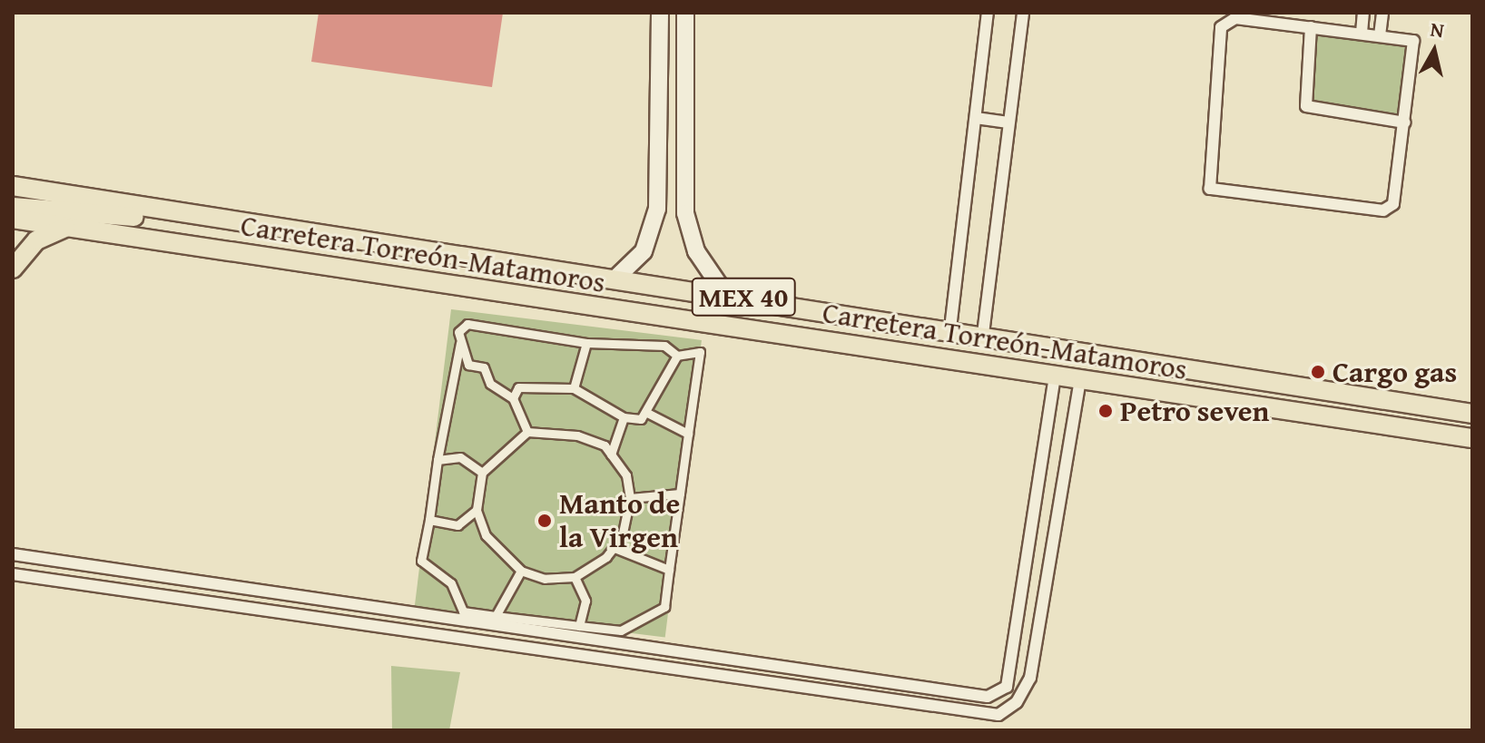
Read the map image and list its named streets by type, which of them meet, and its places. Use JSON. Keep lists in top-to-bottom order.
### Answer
{
  "streets": {
    "highway": ["Carretera Torreón-Matamoros", "MEX 40"]
  },
  "places": ["Cargo gas", "Petro seven", "Manto de la Virgen"],
  "north": "top"
}
